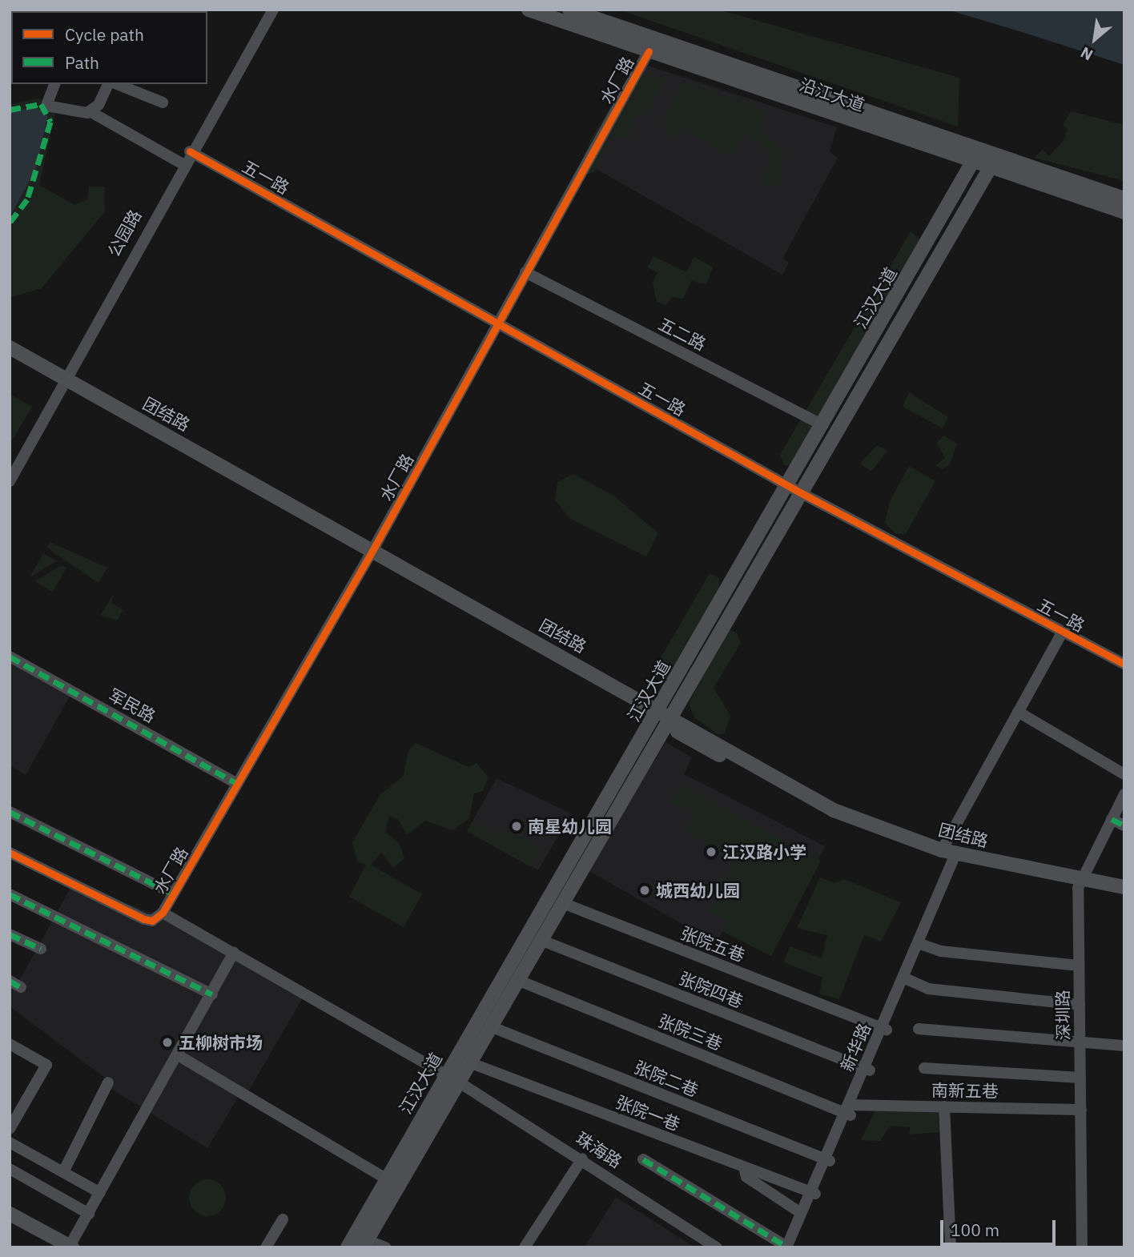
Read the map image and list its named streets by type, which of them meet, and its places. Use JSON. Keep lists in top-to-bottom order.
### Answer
{
  "streets": {
    "main road": ["沿江大道", "江汉大道", "团结路"],
    "street": [
      "水厂路",
      "五一路",
      "公园路",
      "五二路",
      "军民路",
      "张院五巷",
      "张院四巷",
      "深圳路",
      "张院三巷",
      "新华路",
      "张院二巷",
      "南新五巷",
      "张院一巷",
      "珠海路"
    ]
  },
  "crossings": [
    ["水厂路", "沿江大道"],
    ["水厂路", "五一路"],
    ["水厂路", "五二路"],
    ["水厂路", "团结路"],
    ["水厂路", "军民路"],
    ["水厂路", "珠海路"],
    ["沿江大道", "江汉大道"],
    ["五一路", "公园路"],
    ["五一路", "江汉大道"],
    ["公园路", "团结路"],
    ["江汉大道", "五二路"],
    ["江汉大道", "团结路"],
    ["江汉大道", "张院五巷"],
    ["江汉大道", "张院四巷"],
    ["江汉大道", "张院三巷"],
    ["江汉大道", "张院二巷"],
    ["江汉大道", "张院一巷"],
    ["江汉大道", "珠海路"],
    ["团结路", "深圳路"],
    ["团结路", "新华路"],
    ["张院五巷", "新华路"],
    ["张院四巷", "新华路"],
    ["深圳路", "南新五巷"],
    ["张院三巷", "新华路"],
    ["张院三巷", "南新五巷"],
    ["新华路", "张院二巷"],
    ["新华路", "南新五巷"],
    ["新华路", "张院一巷"]
  ],
  "places": [
    "南星幼儿园",
    "江汉路小学",
    "城西幼儿园",
    "五柳树市场"
  ],
  "legend": ["Cycle path", "Path"],
  "scale_bar": "100 m",
  "north": "bottom left"
}
